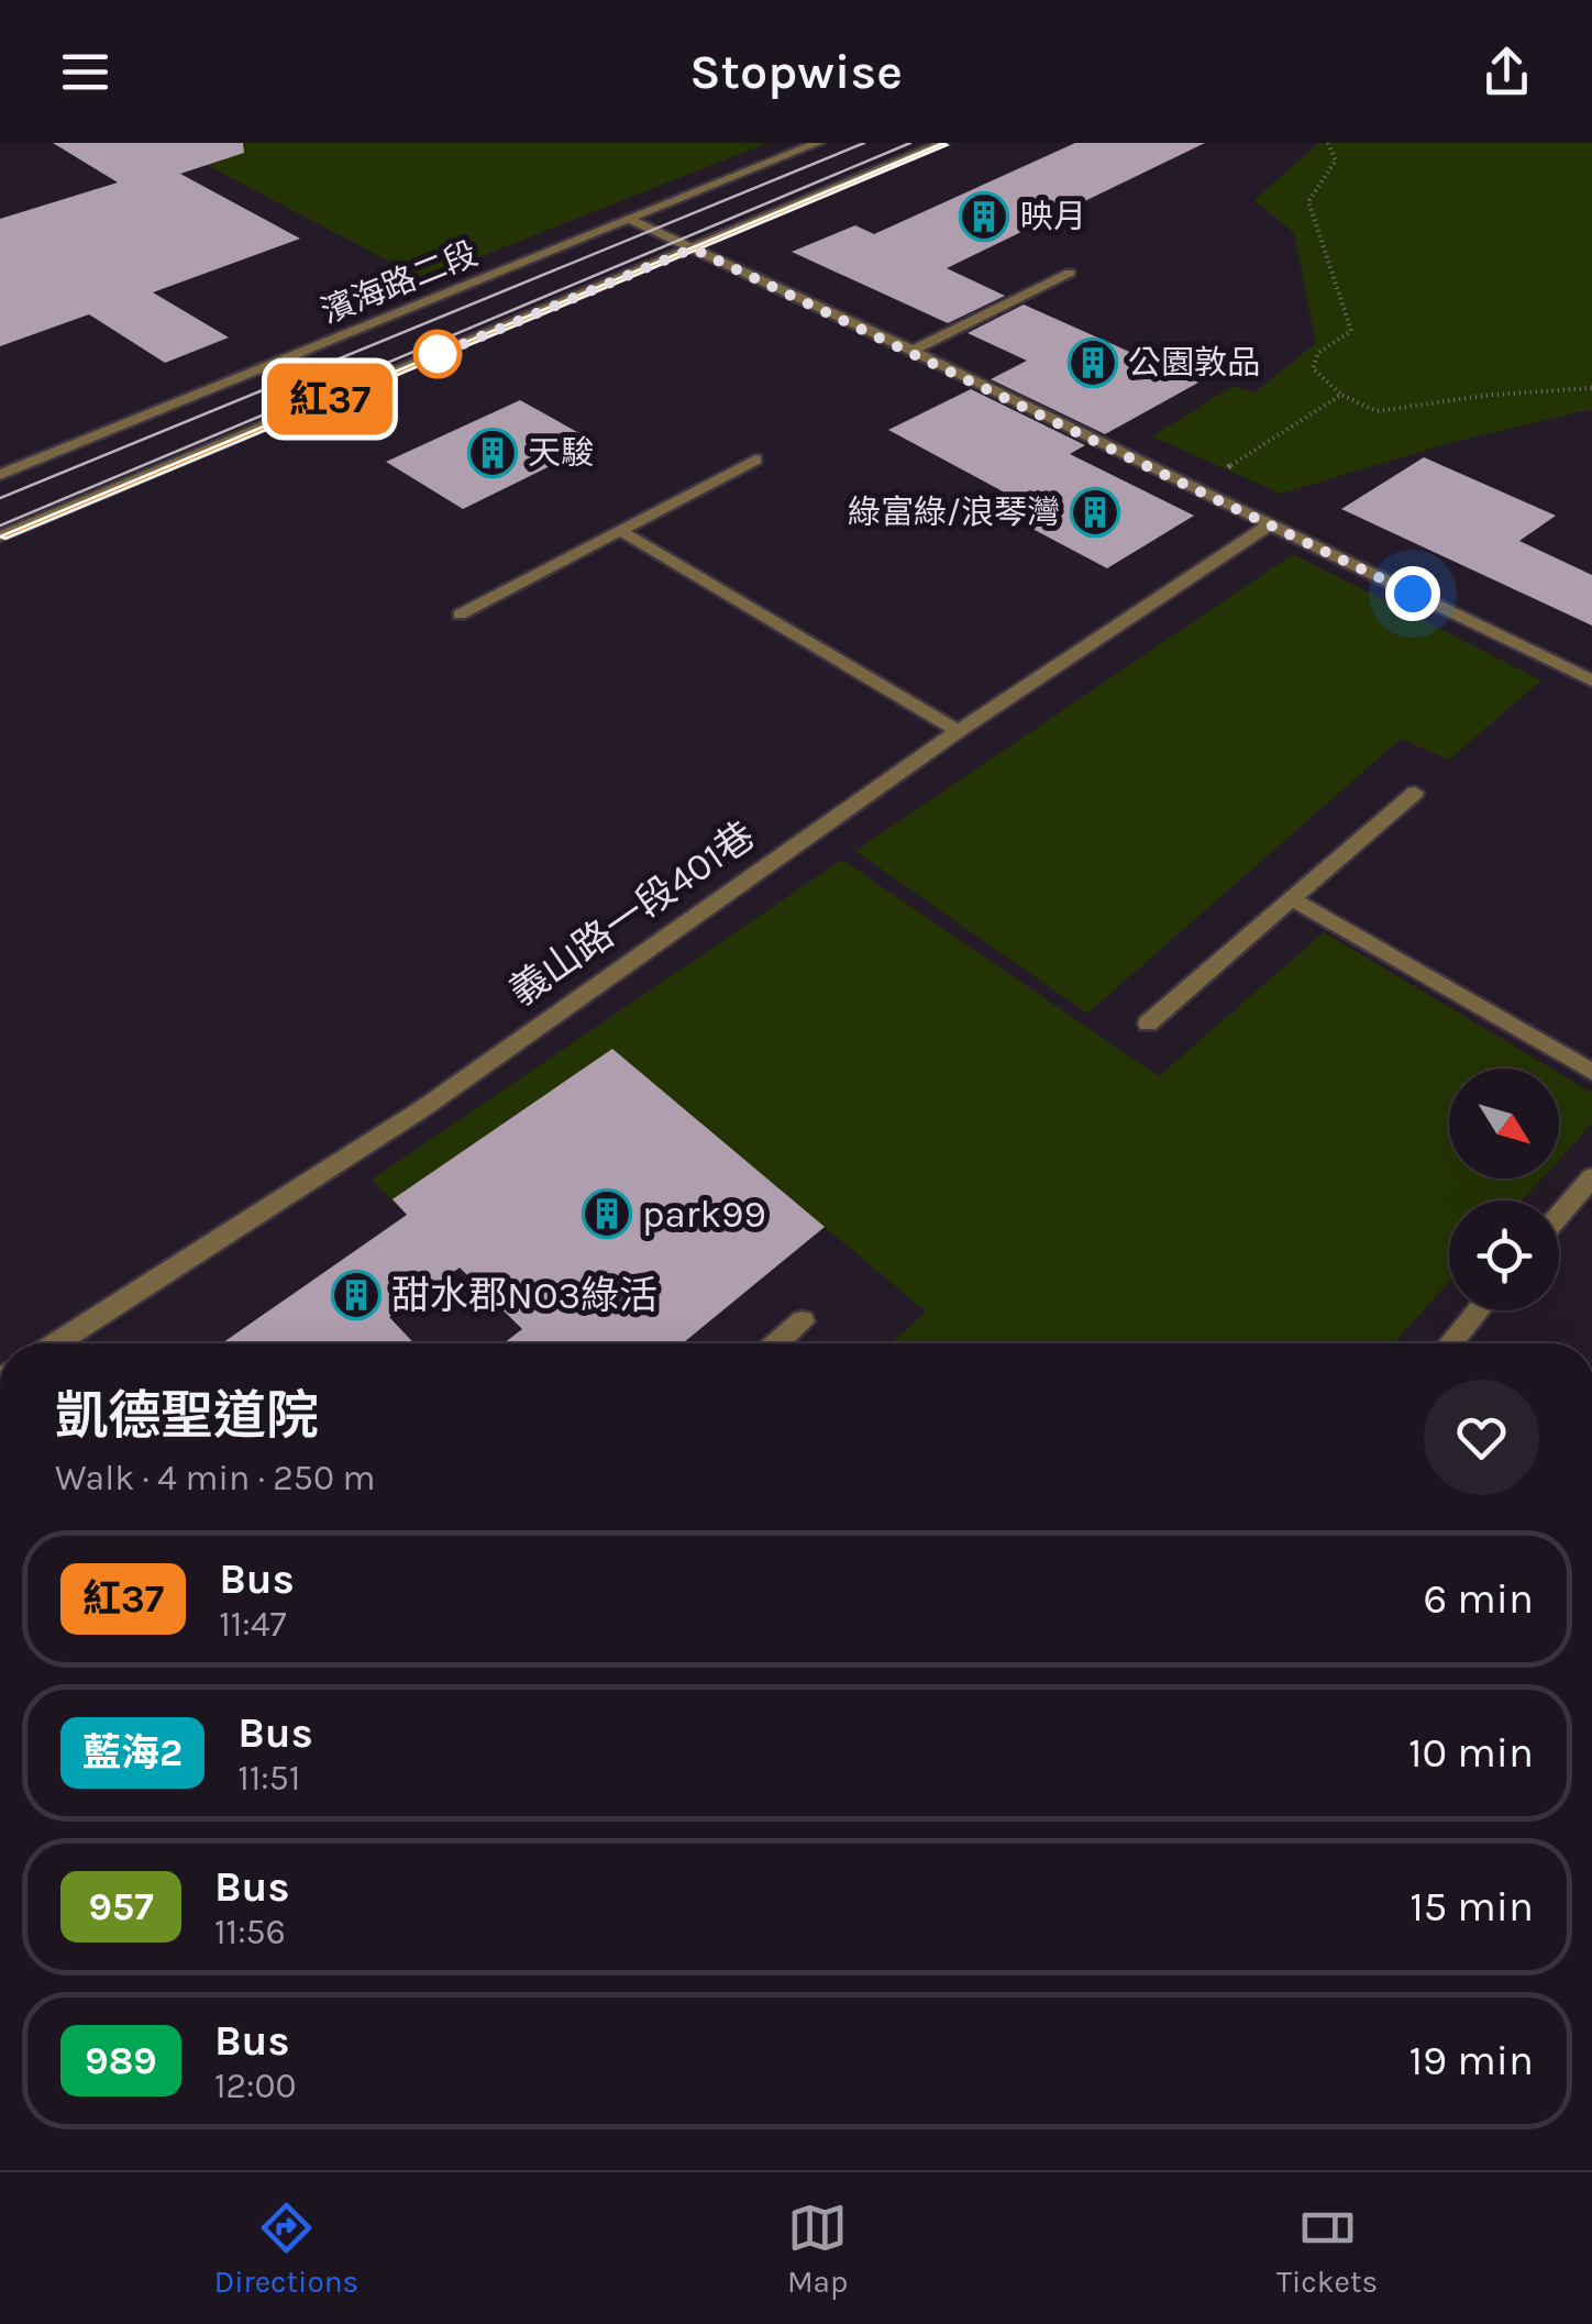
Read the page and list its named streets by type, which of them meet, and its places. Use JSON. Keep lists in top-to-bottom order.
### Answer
{
  "streets": {
    "street": ["濱海路二段", "義山路一段401巷"]
  },
  "places": {
    "building": [
      "映月",
      "公園敦品",
      "天駿",
      "綠富綠/浪琴灣",
      "park99",
      "甜水郡NO3綠活"
    ]
  },
  "lines": ["bus line 紅37"],
  "north": "bottom right",
  "page": {
    "header": "Stopwise",
    "on_map": "紅37",
    "heading": ["凱德聖道院", "Walk · 4 min · 250 m"],
    "list": [
      {
        "mark": "紅37",
        "name": "Bus",
        "note": "11:47",
        "value": "6 min"
      },
      {
        "mark": "藍海2",
        "name": "Bus",
        "note": "11:51",
        "value": "10 min"
      },
      {
        "mark": "957",
        "name": "Bus",
        "note": "11:56",
        "value": "15 min"
      },
      {
        "mark": "989",
        "name": "Bus",
        "note": "12:00",
        "value": "19 min"
      }
    ],
    "tabs": ["Directions", "Map", "Tickets"]
  }
}
